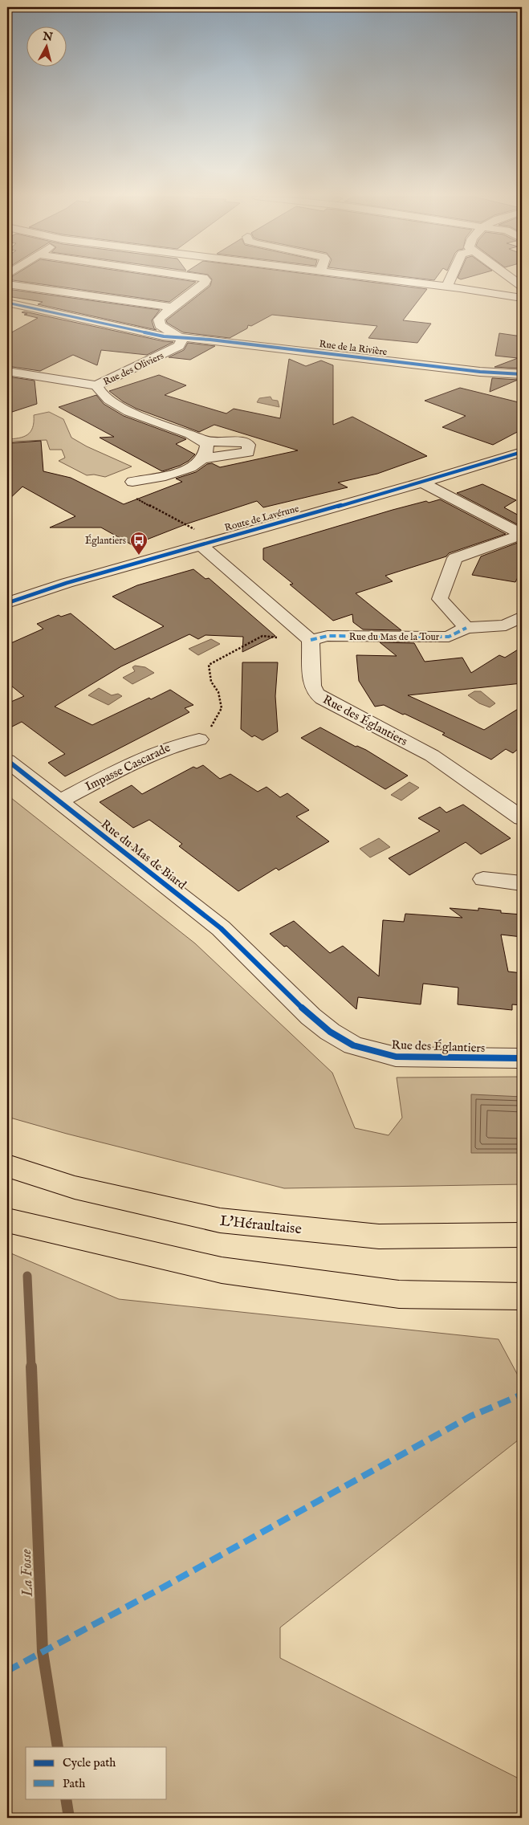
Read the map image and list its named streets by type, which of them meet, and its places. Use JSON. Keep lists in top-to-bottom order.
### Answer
{
  "streets": {
    "highway": ["L'Héraultaise"],
    "street": [
      "Rue de la Rivière",
      "Rue des Oliviers",
      "Route de Lavérune",
      "Rue du Mas de la Tour",
      "Rue des Églantiers",
      "Impasse Cascarade",
      "Rue du Mas de Biard"
    ]
  },
  "crossings": [
    ["Rue de la Rivière", "Rue des Oliviers"],
    ["Rue du Mas de la Tour", "Rue des Églantiers"],
    ["Rue des Églantiers", "Rue du Mas de Biard"],
    ["Impasse Cascarade", "Rue du Mas de Biard"]
  ],
  "water": ["La Fosse"],
  "places": {
    "bus stop": ["Églantiers"]
  },
  "legend": ["Cycle path", "Path"],
  "north": "top"
}
